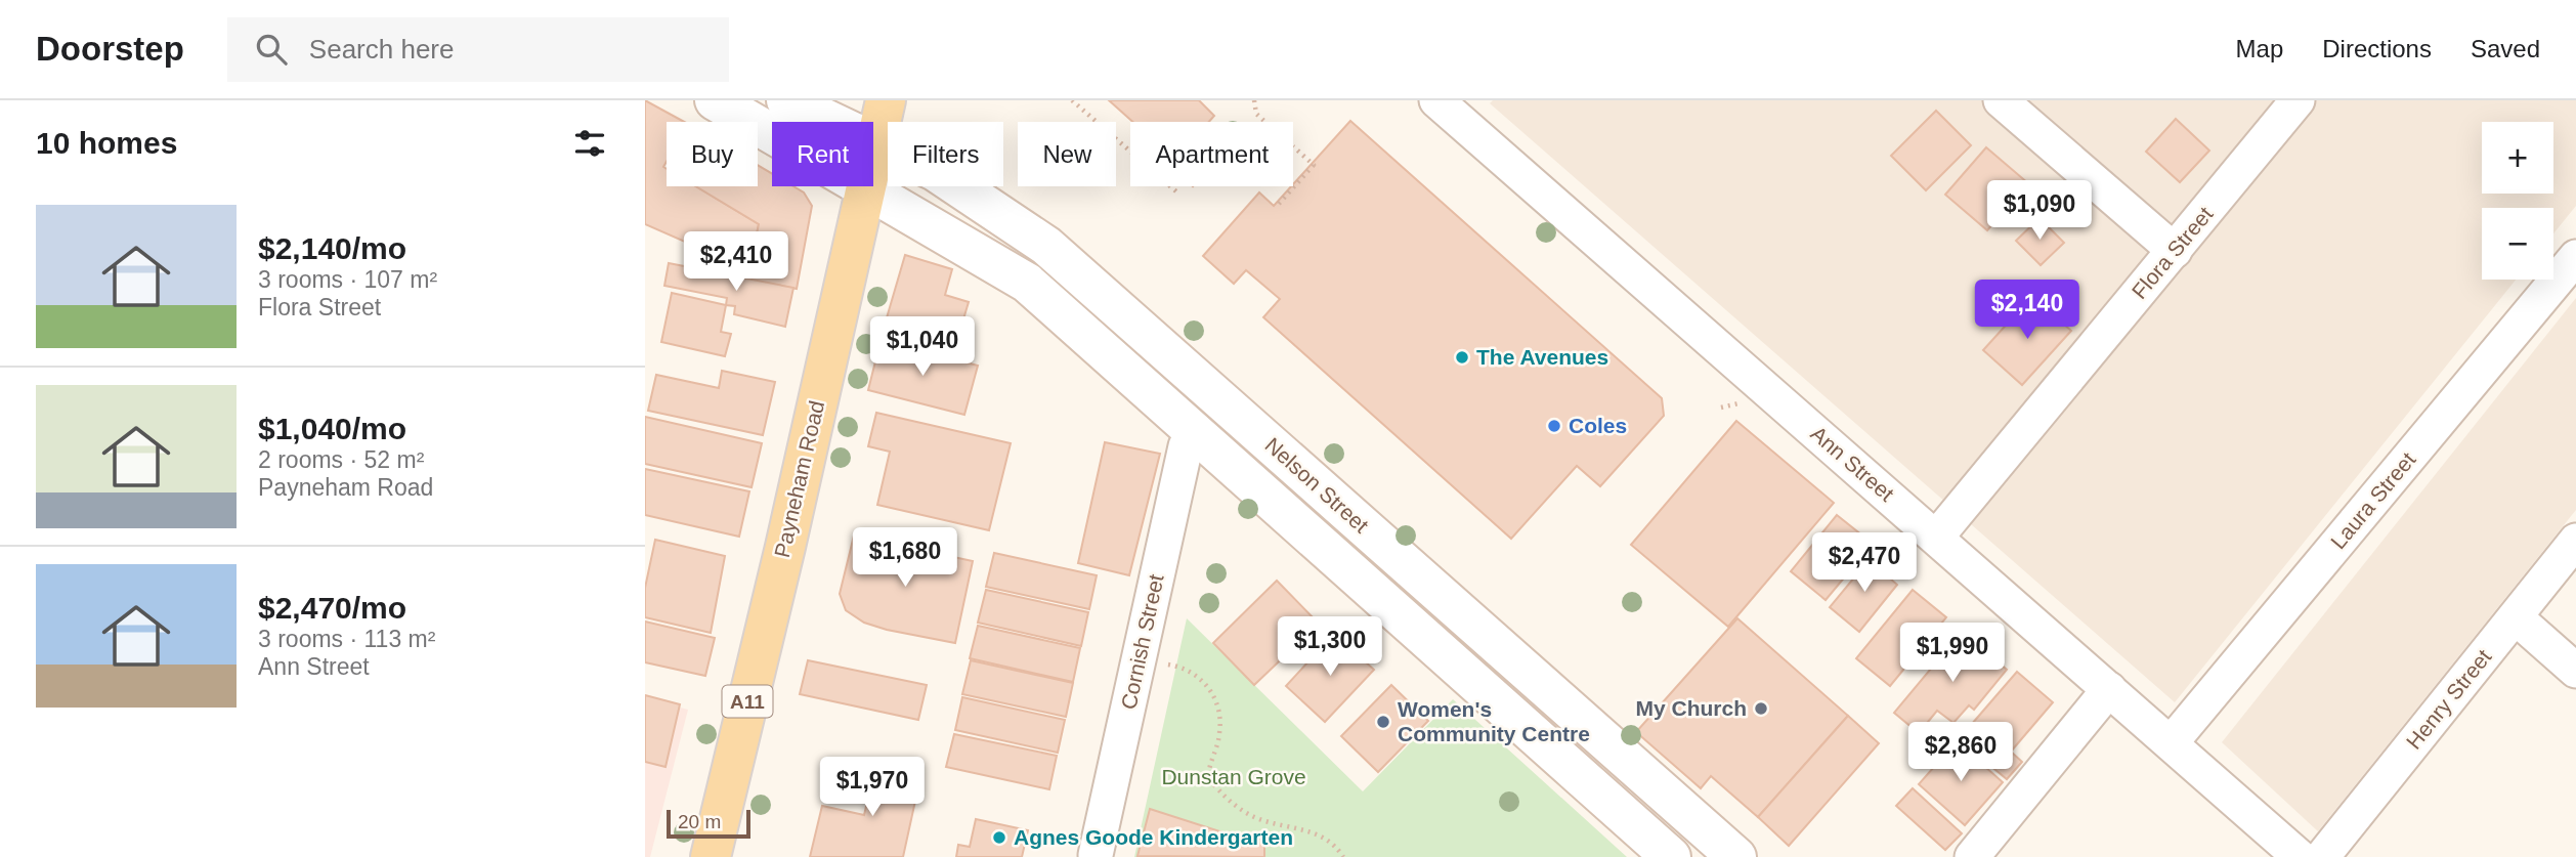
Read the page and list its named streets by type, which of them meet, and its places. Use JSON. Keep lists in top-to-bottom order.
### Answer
{
  "streets": {
    "main road": ["Payneham Road", "Nelson Street", "A11"],
    "street": [
      "Flora Street",
      "Ann Street",
      "Laura Street",
      "Cornish Street",
      "Henry Street"
    ]
  },
  "crossings": [
    ["Flora Street", "Ann Street"],
    ["Ann Street", "Laura Street"],
    ["Payneham Road", "Nelson Street"],
    ["Nelson Street", "Cornish Street"]
  ],
  "parks": ["Dunstan Grove"],
  "places": [
    "The Avenues",
    "Coles",
    "My Church",
    "Women's Community Centre",
    "Agnes Goode Kindergarten"
  ],
  "scale_bar": "20 m",
  "page": {
    "header": "Doorstep",
    "search": "Search here",
    "nav": ["Map", "Directions", "Saved"],
    "heading": "10 homes",
    "map_buttons": ["+", "−"],
    "chip": [
      "Buy",
      "Rent",
      "Filters",
      "New",
      "Apartment"
    ],
    "price": [
      "$1,090",
      "$2,410",
      "$2,140",
      "$1,040",
      "$1,680",
      "$2,470",
      "$1,300",
      "$1,990",
      "$2,860",
      "$1,970"
    ],
    "list": [
      {
        "name": "$2,140/mo",
        "note": "3 rooms · 107 m² · Flora Street"
      },
      {
        "name": "$1,040/mo",
        "note": "2 rooms · 52 m² · Payneham Road"
      },
      {
        "name": "$2,470/mo",
        "note": "3 rooms · 113 m² · Ann Street"
      }
    ],
    "scale": "20 m"
  }
}
